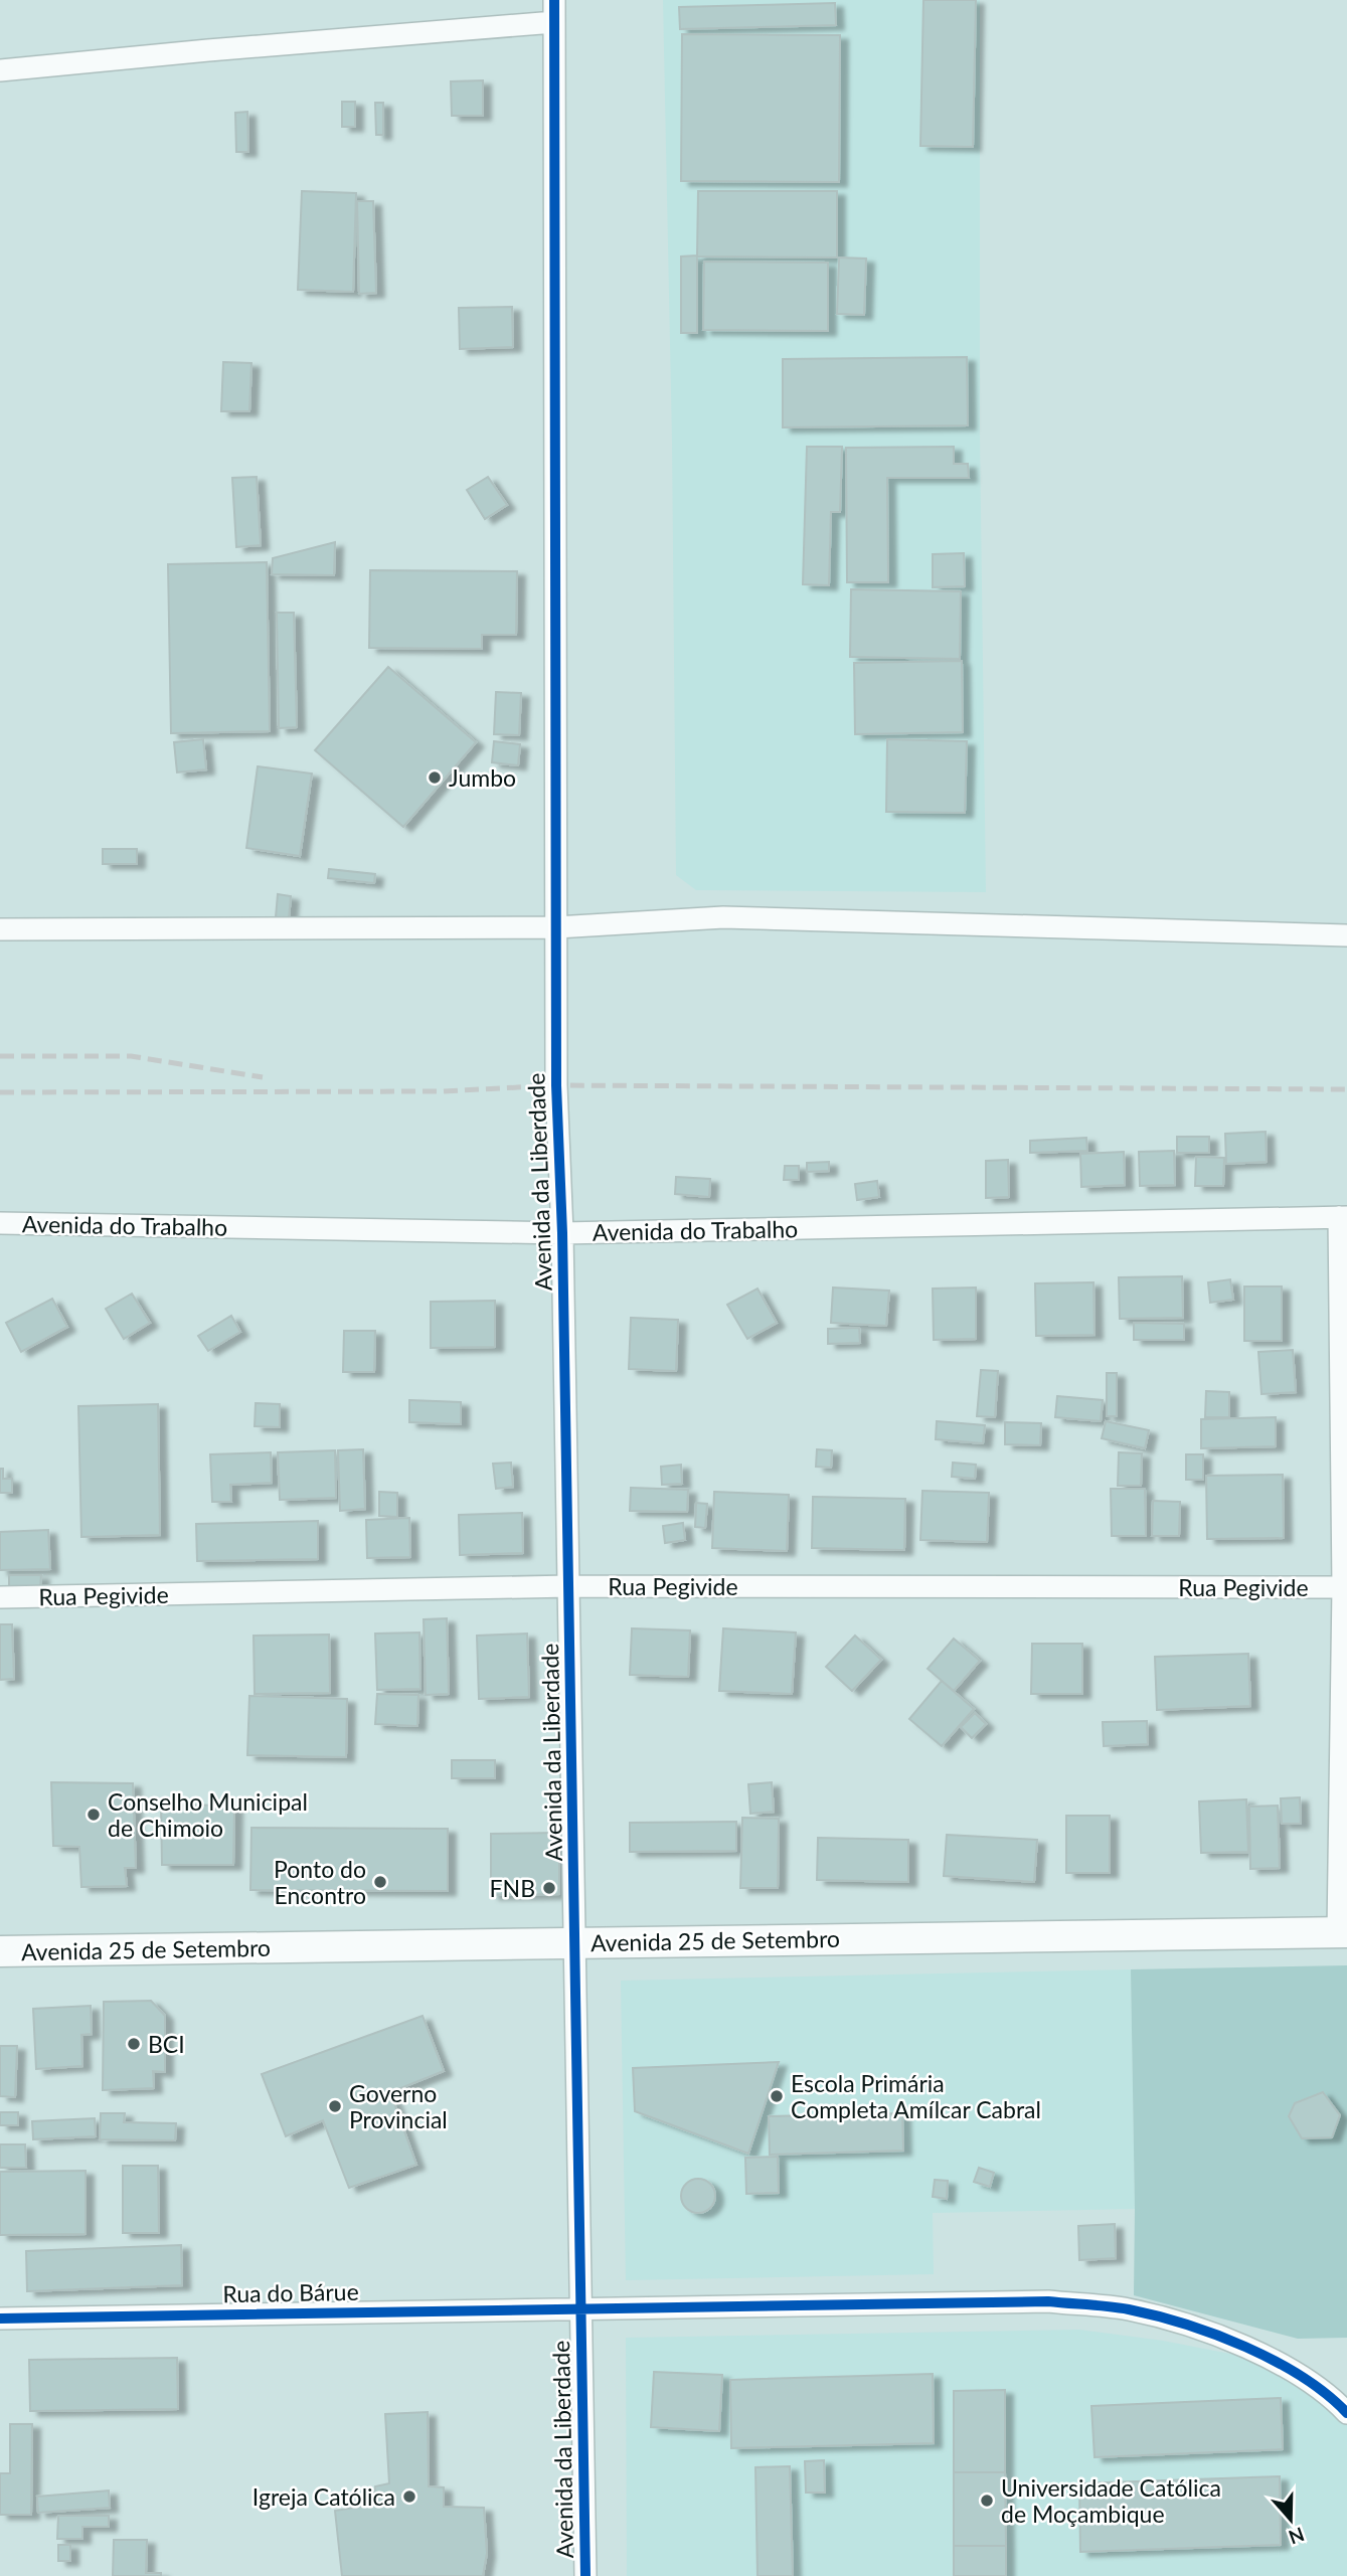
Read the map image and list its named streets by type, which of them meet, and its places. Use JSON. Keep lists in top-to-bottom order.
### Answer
{
  "streets": {
    "street": [
      "Avenida da Liberdade",
      "Avenida do Trabalho",
      "Rua Pegivide",
      "Avenida 25 de Setembro",
      "Rua do Bárue"
    ]
  },
  "crossings": [
    ["Avenida da Liberdade", "Avenida do Trabalho"],
    ["Avenida da Liberdade", "Rua Pegivide"],
    ["Avenida da Liberdade", "Avenida 25 de Setembro"],
    ["Avenida da Liberdade", "Rua do Bárue"]
  ],
  "places": [
    "Jumbo",
    "Conselho Municipal de Chimoio",
    "Ponto do Encontro",
    "FNB",
    "BCI",
    "Escola Primária Completa Amílcar Cabral",
    "Governo Provincial",
    "Igreja Católica",
    "Universidade Católica de Moçambique"
  ],
  "north": "bottom"
}
